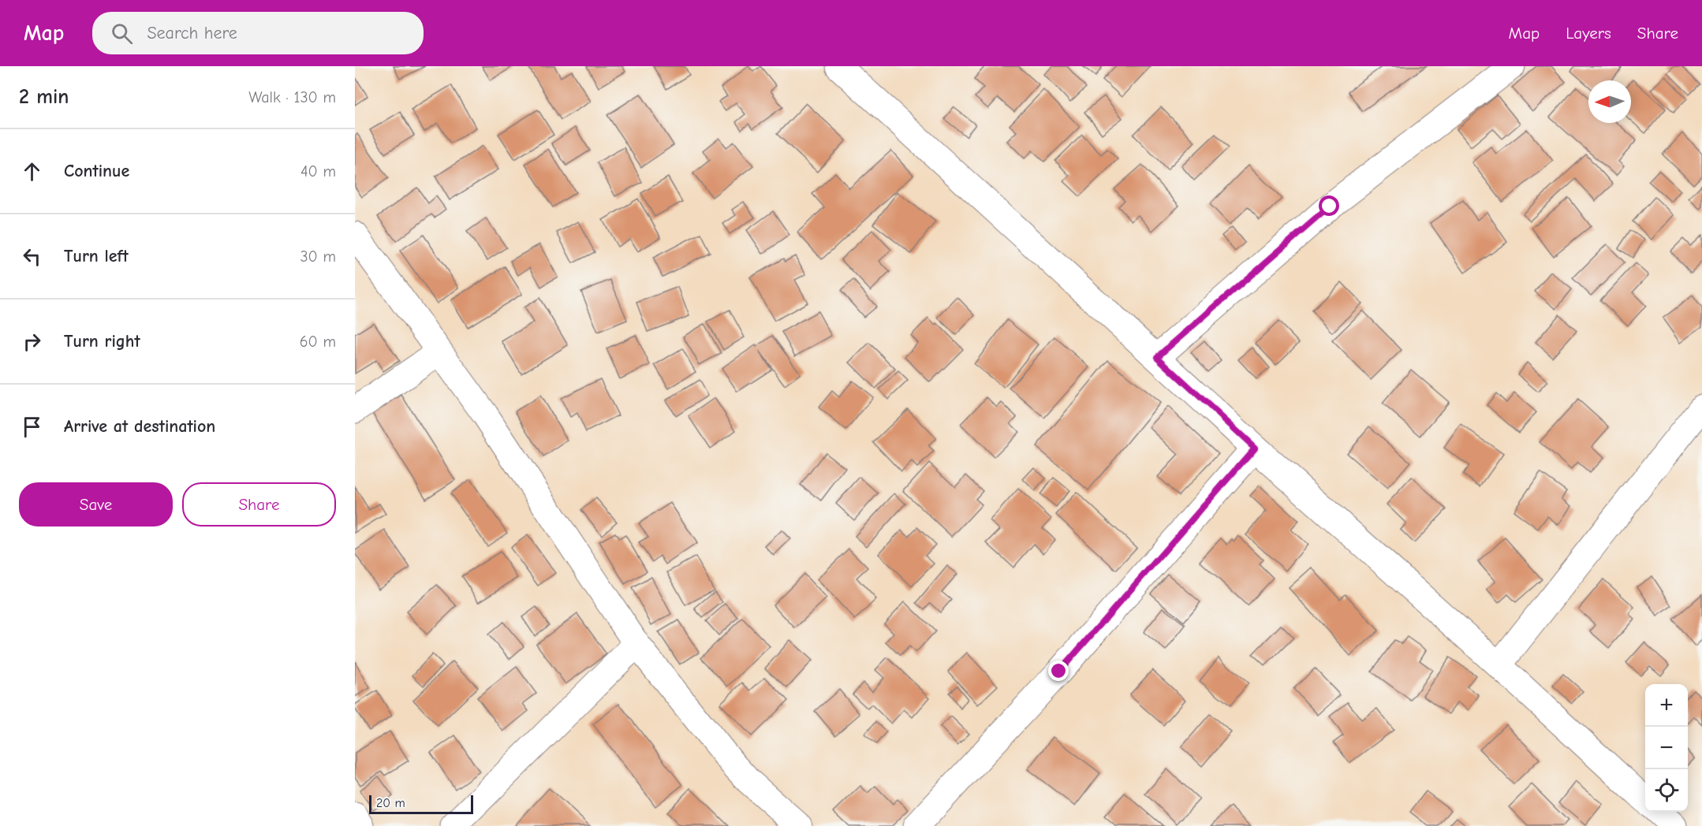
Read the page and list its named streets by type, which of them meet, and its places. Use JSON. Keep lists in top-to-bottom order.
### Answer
{
  "scale_bar": "20 m",
  "north": "left",
  "page": {
    "header": "Map",
    "search": "Search here",
    "nav": ["Map", "Layers", "Share"],
    "heading": ["2 min", "Walk · 130 m"],
    "list": [
      ["Continue", "40 m"],
      ["Turn left", "30 m"],
      ["Turn right", "60 m"],
      "Arrive at destination"
    ],
    "buttons": ["Save", "Share"],
    "map_buttons": ["+", "−"],
    "scale": "20 m"
  }
}
